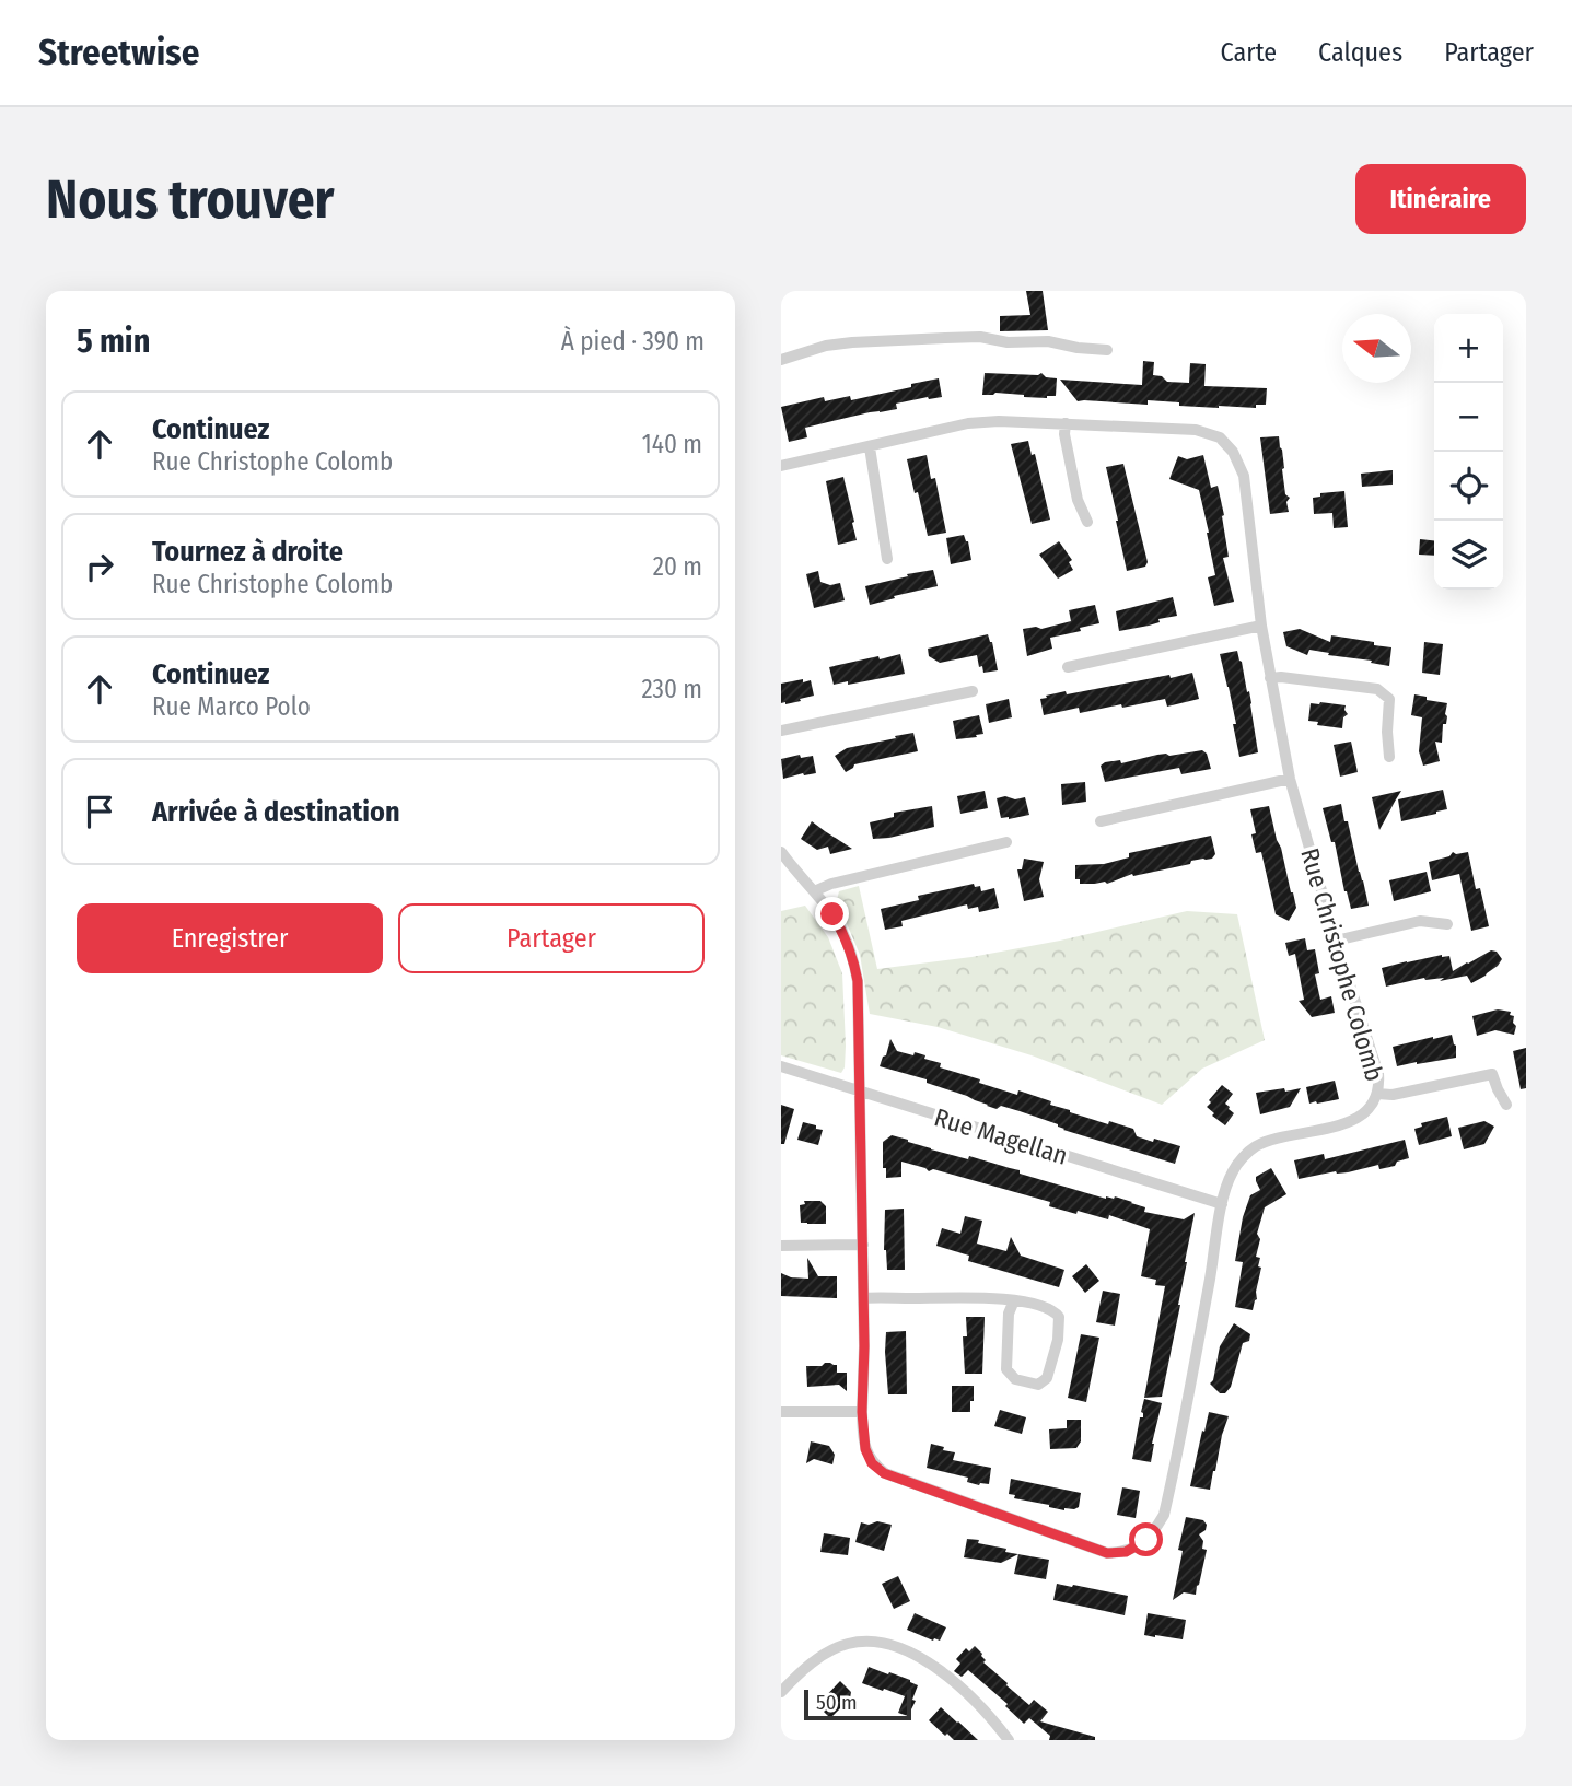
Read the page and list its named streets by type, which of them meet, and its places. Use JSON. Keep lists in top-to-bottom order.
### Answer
{
  "streets": {
    "street": ["Rue Christophe Colomb", "Rue Magellan"]
  },
  "crossings": [
    ["Rue Christophe Colomb", "Rue Magellan"]
  ],
  "scale_bar": "50 m",
  "north": "left",
  "page": {
    "header": "Streetwise",
    "nav": ["Carte", "Calques", "Partager"],
    "buttons": [
      "Itinéraire",
      ["Enregistrer", "Partager"]
    ],
    "title": "Nous trouver",
    "heading": ["5 min", "À pied · 390 m"],
    "map_buttons": ["+", "−"],
    "list": [
      ["Continuez", "Rue Christophe Colomb", "140 m"],
      ["Tournez à droite", "Rue Christophe Colomb", "20 m"],
      ["Continuez", "Rue Marco Polo", "230 m"],
      "Arrivée à destination"
    ],
    "scale": "50 m"
  }
}
